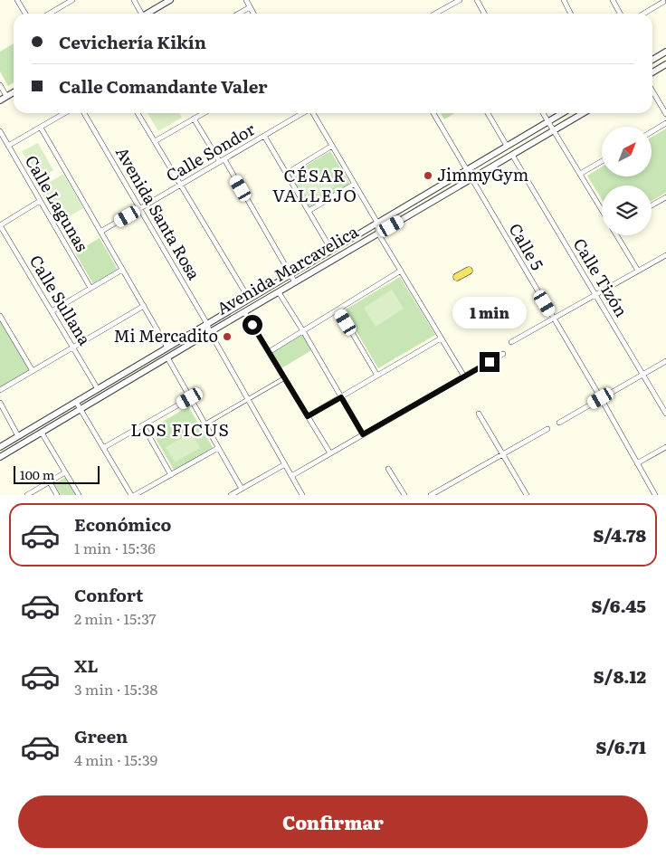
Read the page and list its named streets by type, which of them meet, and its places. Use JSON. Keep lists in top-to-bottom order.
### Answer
{
  "streets": {
    "street": [
      "Calle Sondor",
      "Calle Lagunas",
      "Avenida Santa Rosa",
      "Calle 5",
      "Avenida Marcavelica",
      "Calle Tizón",
      "Calle Sullana"
    ]
  },
  "crossings": [
    ["Calle Sondor", "Avenida Santa Rosa"],
    ["Avenida Santa Rosa", "Avenida Marcavelica"],
    ["Calle 5", "Avenida Marcavelica"],
    ["Avenida Marcavelica", "Calle Tizón"],
    ["Avenida Marcavelica", "Calle Sullana"]
  ],
  "districts": ["CÉSAR VALLEJO", "LOS FICUS"],
  "places": ["JimmyGym", "Mi Mercadito"],
  "scale_bar": "100 m",
  "north": "top right",
  "page": {
    "banner": ["Cevichería Kikín", "Calle Comandante Valer"],
    "bubble": "1 min",
    "scale": "100 m",
    "list": [
      {
        "name": "Económico",
        "note": "1 min · 15:36",
        "value": "S/4.78"
      },
      {
        "name": "Confort",
        "note": "2 min · 15:37",
        "value": "S/6.45"
      },
      {
        "name": "XL",
        "note": "3 min · 15:38",
        "value": "S/8.12"
      },
      {
        "name": "Green",
        "note": "4 min · 15:39",
        "value": "S/6.71"
      }
    ],
    "buttons": "Confirmar"
  }
}
